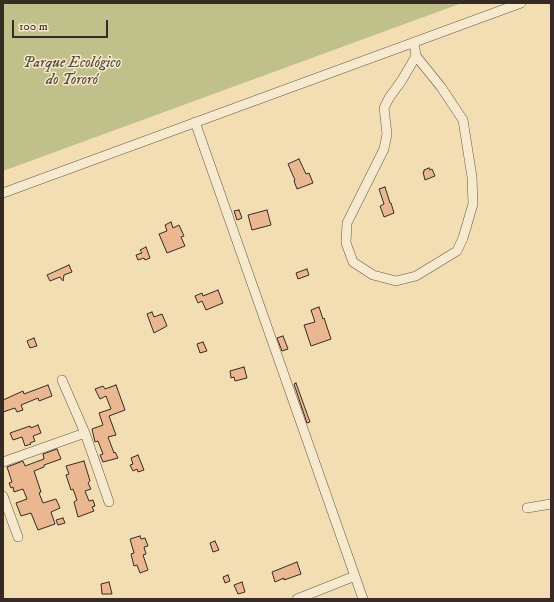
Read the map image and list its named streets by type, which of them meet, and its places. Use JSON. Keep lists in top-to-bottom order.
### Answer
{
  "parks": ["Parque Ecológico do Tororó"],
  "scale_bar": "100 m"
}
